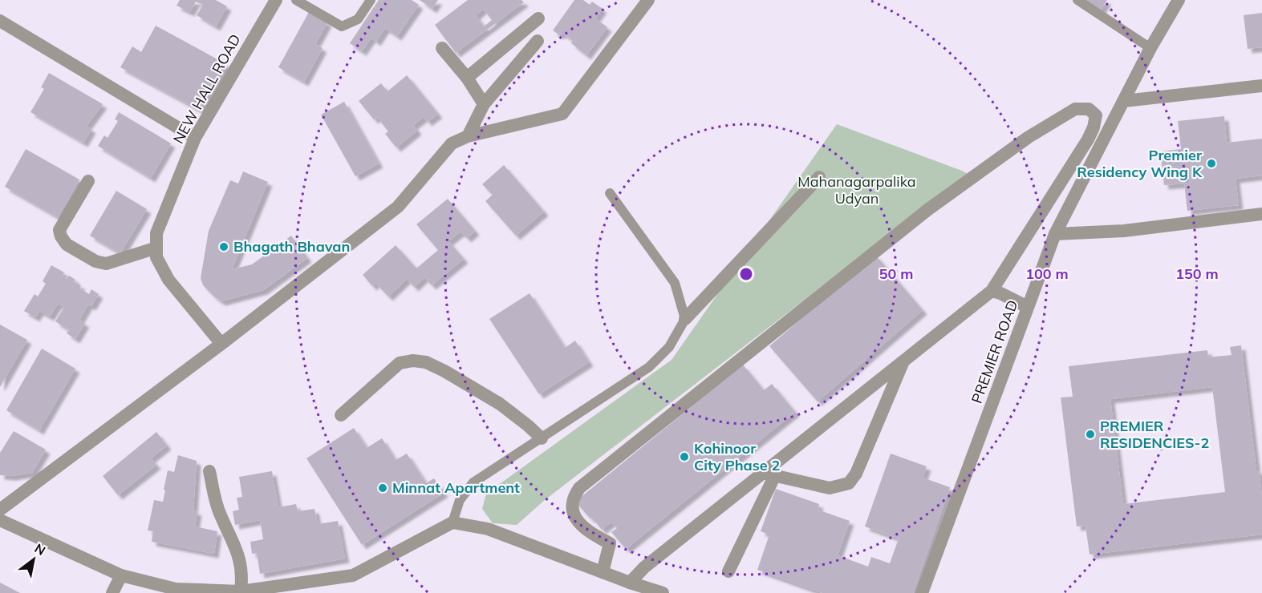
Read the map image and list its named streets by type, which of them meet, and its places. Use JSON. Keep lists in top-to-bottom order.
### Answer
{
  "streets": {
    "street": ["NEW HALL ROAD", "PREMIER ROAD"]
  },
  "parks": ["Mahanagarpalika Udyan"],
  "places": [
    "Premier Residency Wing K",
    "Bhagath Bhavan",
    "PREMIER RESIDENCIES-2",
    "Kohinoor City Phase 2",
    "Minnat Apartment"
  ],
  "north": "top right",
  "rings": ["50 m", "100 m", "150 m"]
}
